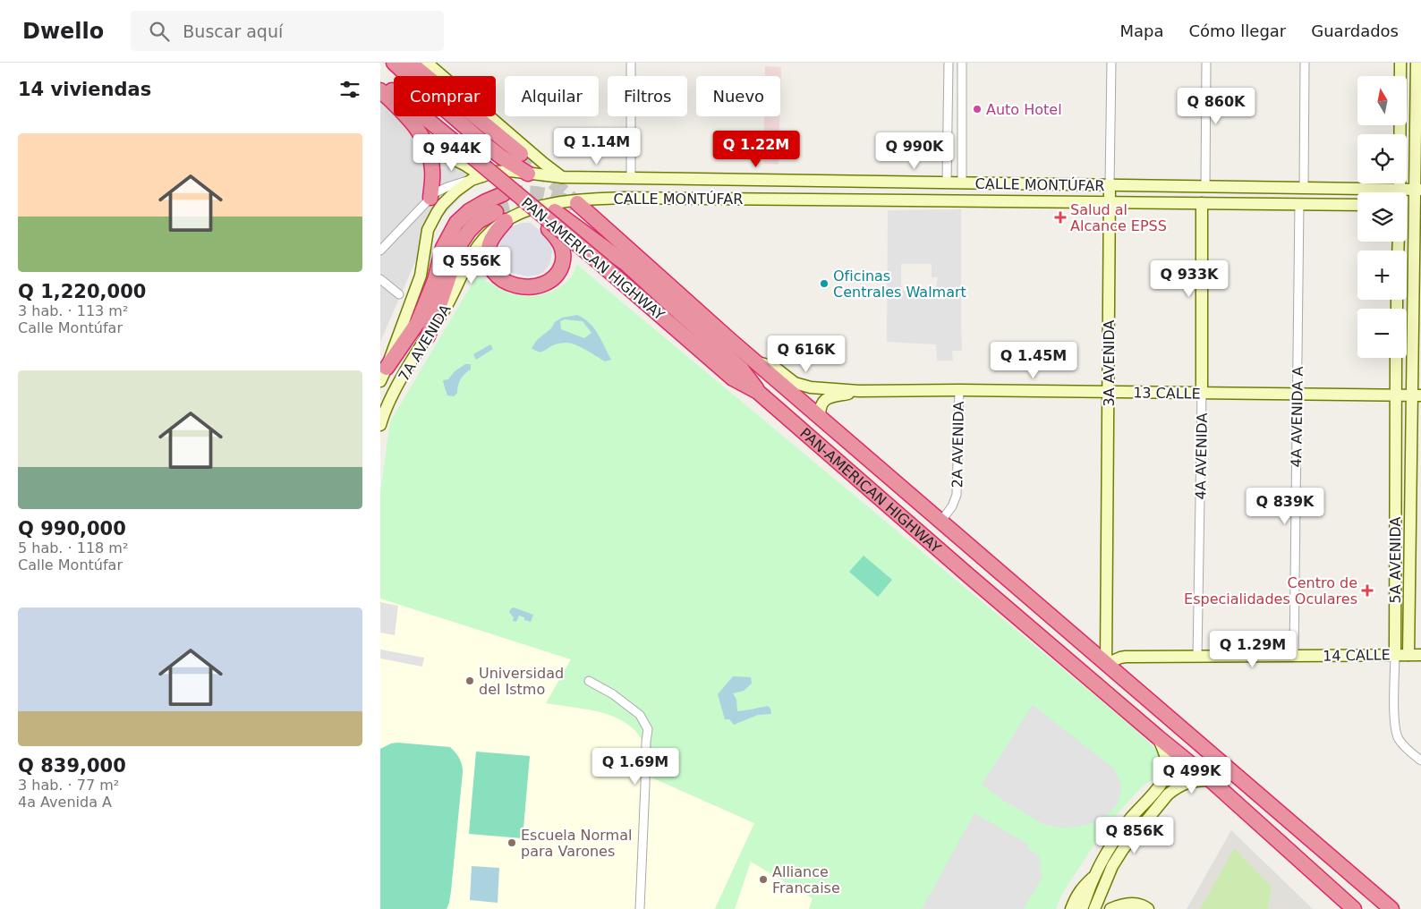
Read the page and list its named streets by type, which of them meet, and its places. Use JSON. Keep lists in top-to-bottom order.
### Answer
{
  "streets": {
    "highway": ["PAN-AMERICAN HIGHWAY"],
    "street": [
      "CALLE MONTÚFAR",
      "7A AVENIDA",
      "3A AVENIDA",
      "13 CALLE",
      "4A AVENIDA A",
      "2A AVENIDA",
      "4A AVENIDA",
      "5A AVENIDA",
      "14 CALLE"
    ]
  },
  "crossings": [
    ["CALLE MONTÚFAR", "7A AVENIDA"],
    ["CALLE MONTÚFAR", "3A AVENIDA"],
    ["CALLE MONTÚFAR", "4A AVENIDA A"],
    ["CALLE MONTÚFAR", "4A AVENIDA"],
    ["CALLE MONTÚFAR", "5A AVENIDA"],
    ["PAN-AMERICAN HIGHWAY", "3A AVENIDA"],
    ["PAN-AMERICAN HIGHWAY", "13 CALLE"],
    ["PAN-AMERICAN HIGHWAY", "2A AVENIDA"],
    ["PAN-AMERICAN HIGHWAY", "14 CALLE"],
    ["3A AVENIDA", "13 CALLE"],
    ["3A AVENIDA", "14 CALLE"],
    ["13 CALLE", "4A AVENIDA A"],
    ["13 CALLE", "2A AVENIDA"],
    ["13 CALLE", "4A AVENIDA"],
    ["13 CALLE", "5A AVENIDA"],
    ["4A AVENIDA A", "14 CALLE"],
    ["4A AVENIDA", "14 CALLE"],
    ["5A AVENIDA", "14 CALLE"]
  ],
  "places": {
    "other": [
      "Auto Hotel",
      "Oficinas Centrales Walmart",
      "Universidad del Istmo",
      "Escuela Normal para Varones",
      "Alliance Francaise"
    ],
    "health": ["Salud al Alcance EPSS", "Centro de Especialidades Oculares"]
  },
  "north": "top",
  "page": {
    "header": "Dwello",
    "search": "Buscar aquí",
    "nav": ["Mapa", "Cómo llegar", "Guardados"],
    "heading": "14 viviendas",
    "map_buttons": ["+", "−"],
    "chip": [
      "Comprar",
      "Alquilar",
      "Filtros",
      "Nuevo"
    ],
    "price": [
      "Q 860K",
      "Q 1.14M",
      "Q 1.22M",
      "Q 990K",
      "Q 944K",
      "Q 556K",
      "Q 933K",
      "Q 616K",
      "Q 1.45M",
      "Q 839K",
      "Q 1.29M",
      "Q 1.69M",
      "Q 499K",
      "Q 856K"
    ],
    "list": [
      {
        "name": "Q 1,220,000",
        "note": "3 hab. · 113 m² · Calle Montúfar"
      },
      {
        "name": "Q 990,000",
        "note": "5 hab. · 118 m² · Calle Montúfar"
      },
      {
        "name": "Q 839,000",
        "note": "3 hab. · 77 m² · 4a Avenida A"
      }
    ]
  }
}
